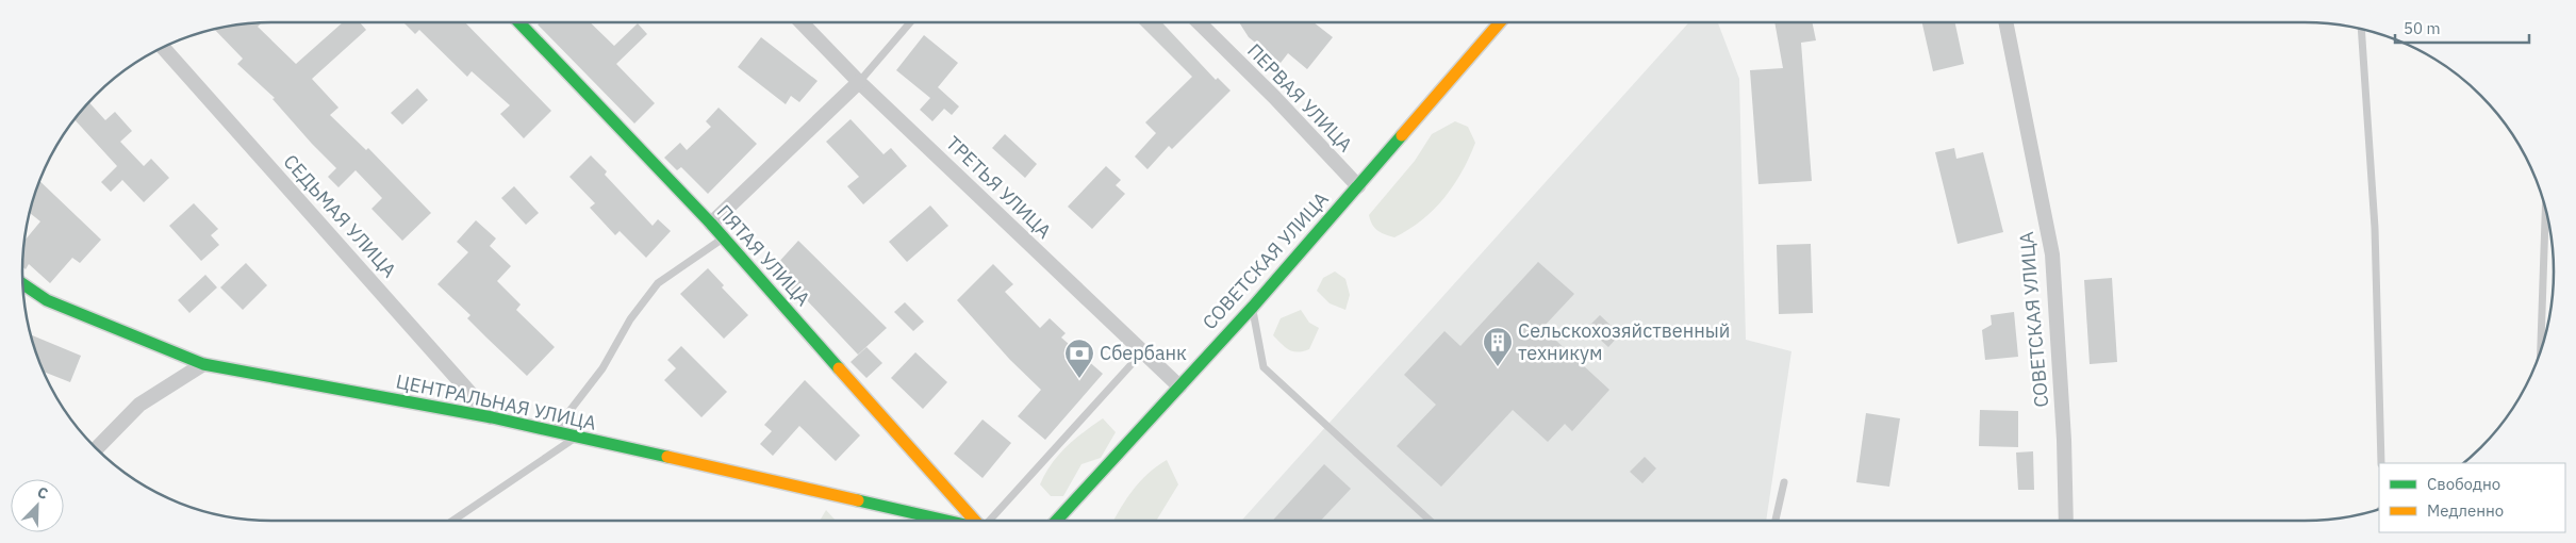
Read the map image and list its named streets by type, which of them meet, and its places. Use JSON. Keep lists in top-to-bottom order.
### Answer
{
  "streets": {
    "street": [
      "ПЕРВАЯ УЛИЦА",
      "ТРЕТЬЯ УЛИЦА",
      "СЕДЬМАЯ УЛИЦА",
      "ПЯТАЯ УЛИЦА",
      "СОВЕТСКАЯ УЛИЦА",
      "ЦЕНТРАЛЬНАЯ УЛИЦА"
    ]
  },
  "crossings": [
    ["ПЕРВАЯ УЛИЦА", "СОВЕТСКАЯ УЛИЦА"],
    ["ТРЕТЬЯ УЛИЦА", "СОВЕТСКАЯ УЛИЦА"],
    ["СЕДЬМАЯ УЛИЦА", "ЦЕНТРАЛЬНАЯ УЛИЦА"]
  ],
  "places": {
    "building": ["Сельскохозяйственный техникум"],
    "bank": ["Сбербанк"]
  },
  "legend": ["Свободно", "Медленно"],
  "scale_bar": "50 m",
  "north": "top right"
}
